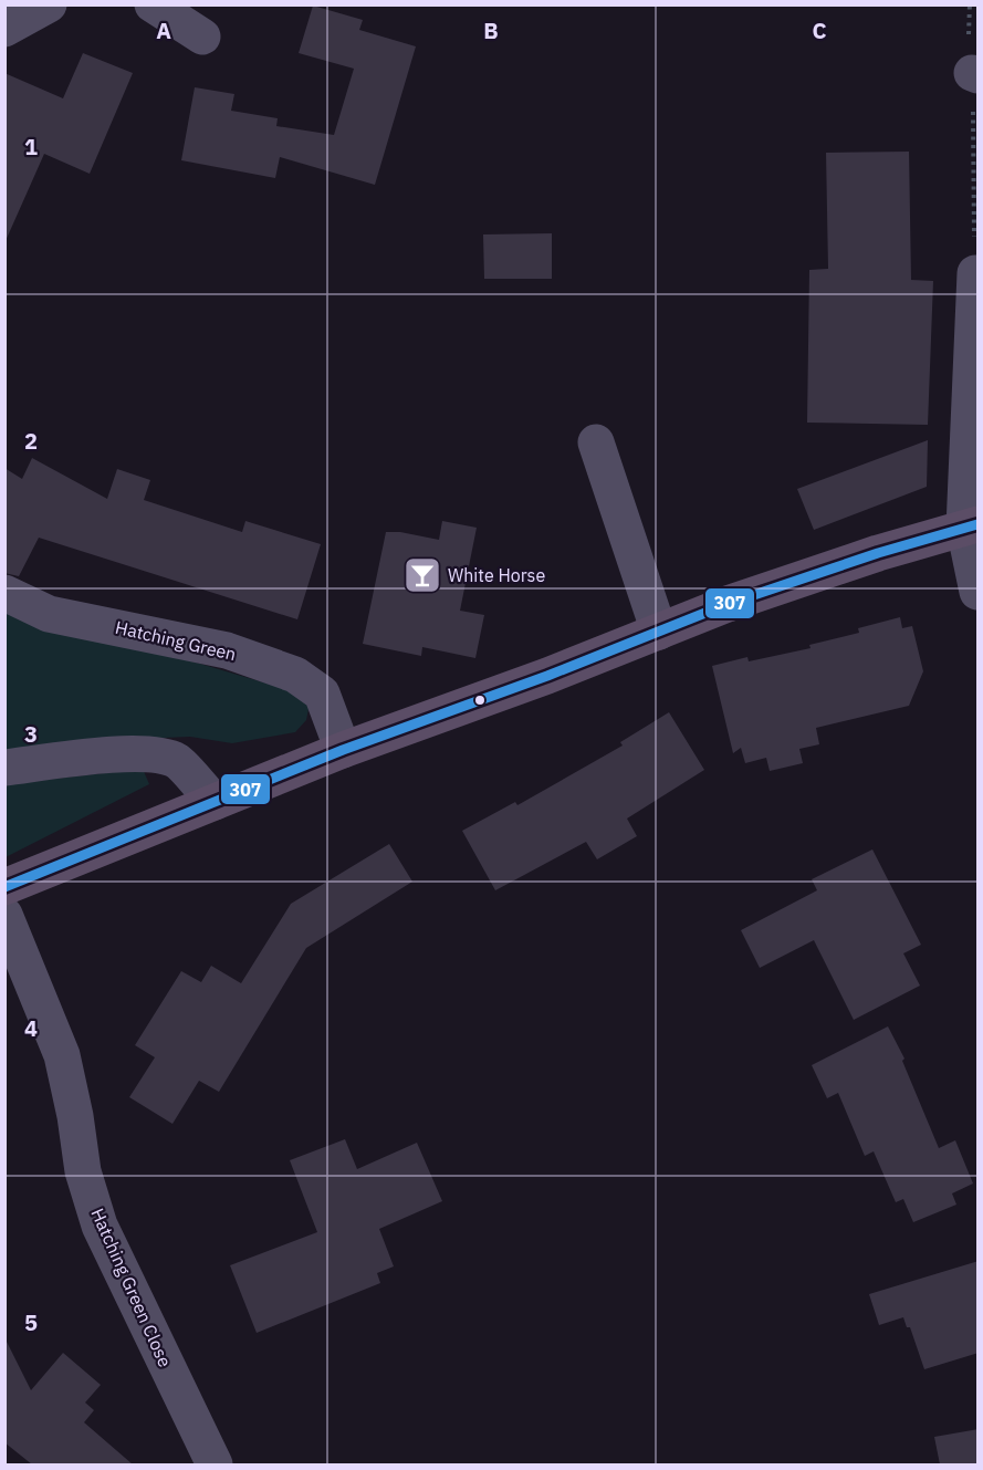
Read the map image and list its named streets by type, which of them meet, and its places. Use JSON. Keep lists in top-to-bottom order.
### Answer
{
  "streets": {
    "street": ["Hatching Green", "Hatching Green Close"]
  },
  "places": {
    "bar": ["White Horse"]
  },
  "lines": ["transit line 307"],
  "grid": {
    "columns": ["A", "B", "C"],
    "rows": [
      "1",
      "2",
      "3",
      "4",
      "5"
    ]
  }
}
